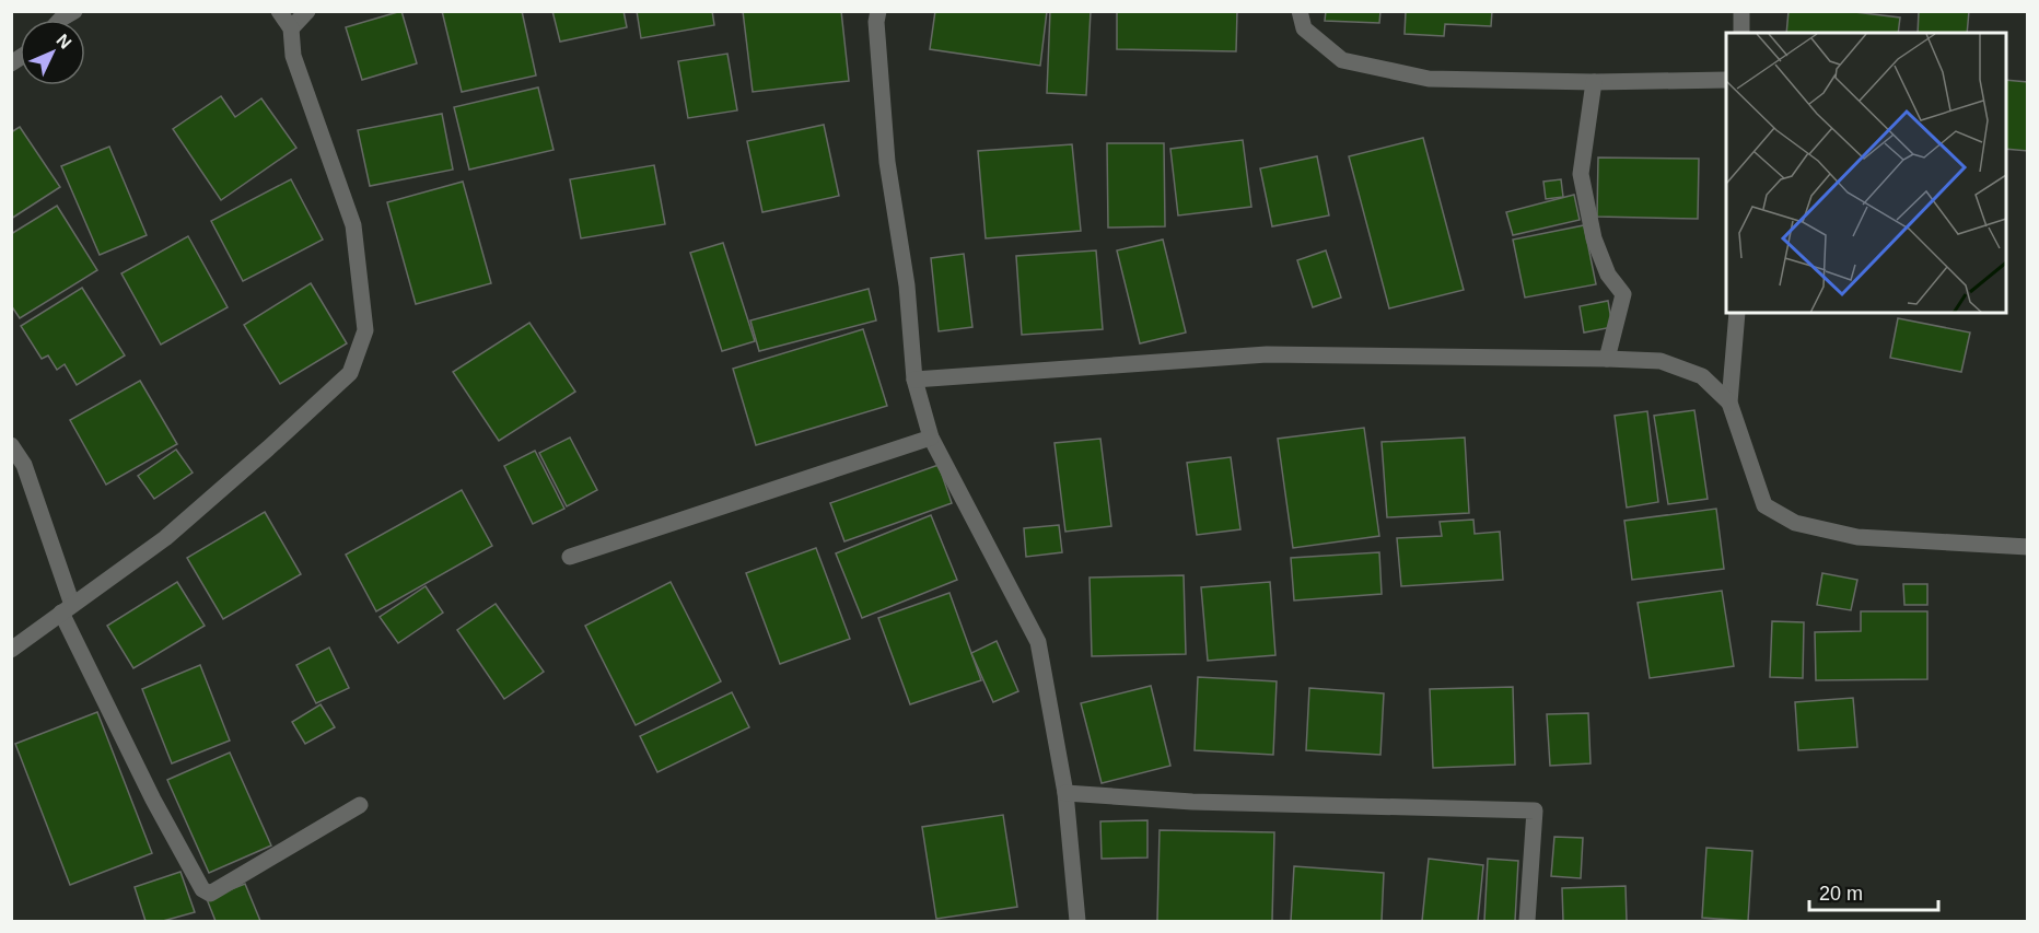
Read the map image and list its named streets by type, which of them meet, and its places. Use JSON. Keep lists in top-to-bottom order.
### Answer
{
  "scale_bar": "20 m",
  "north": "top right"
}
